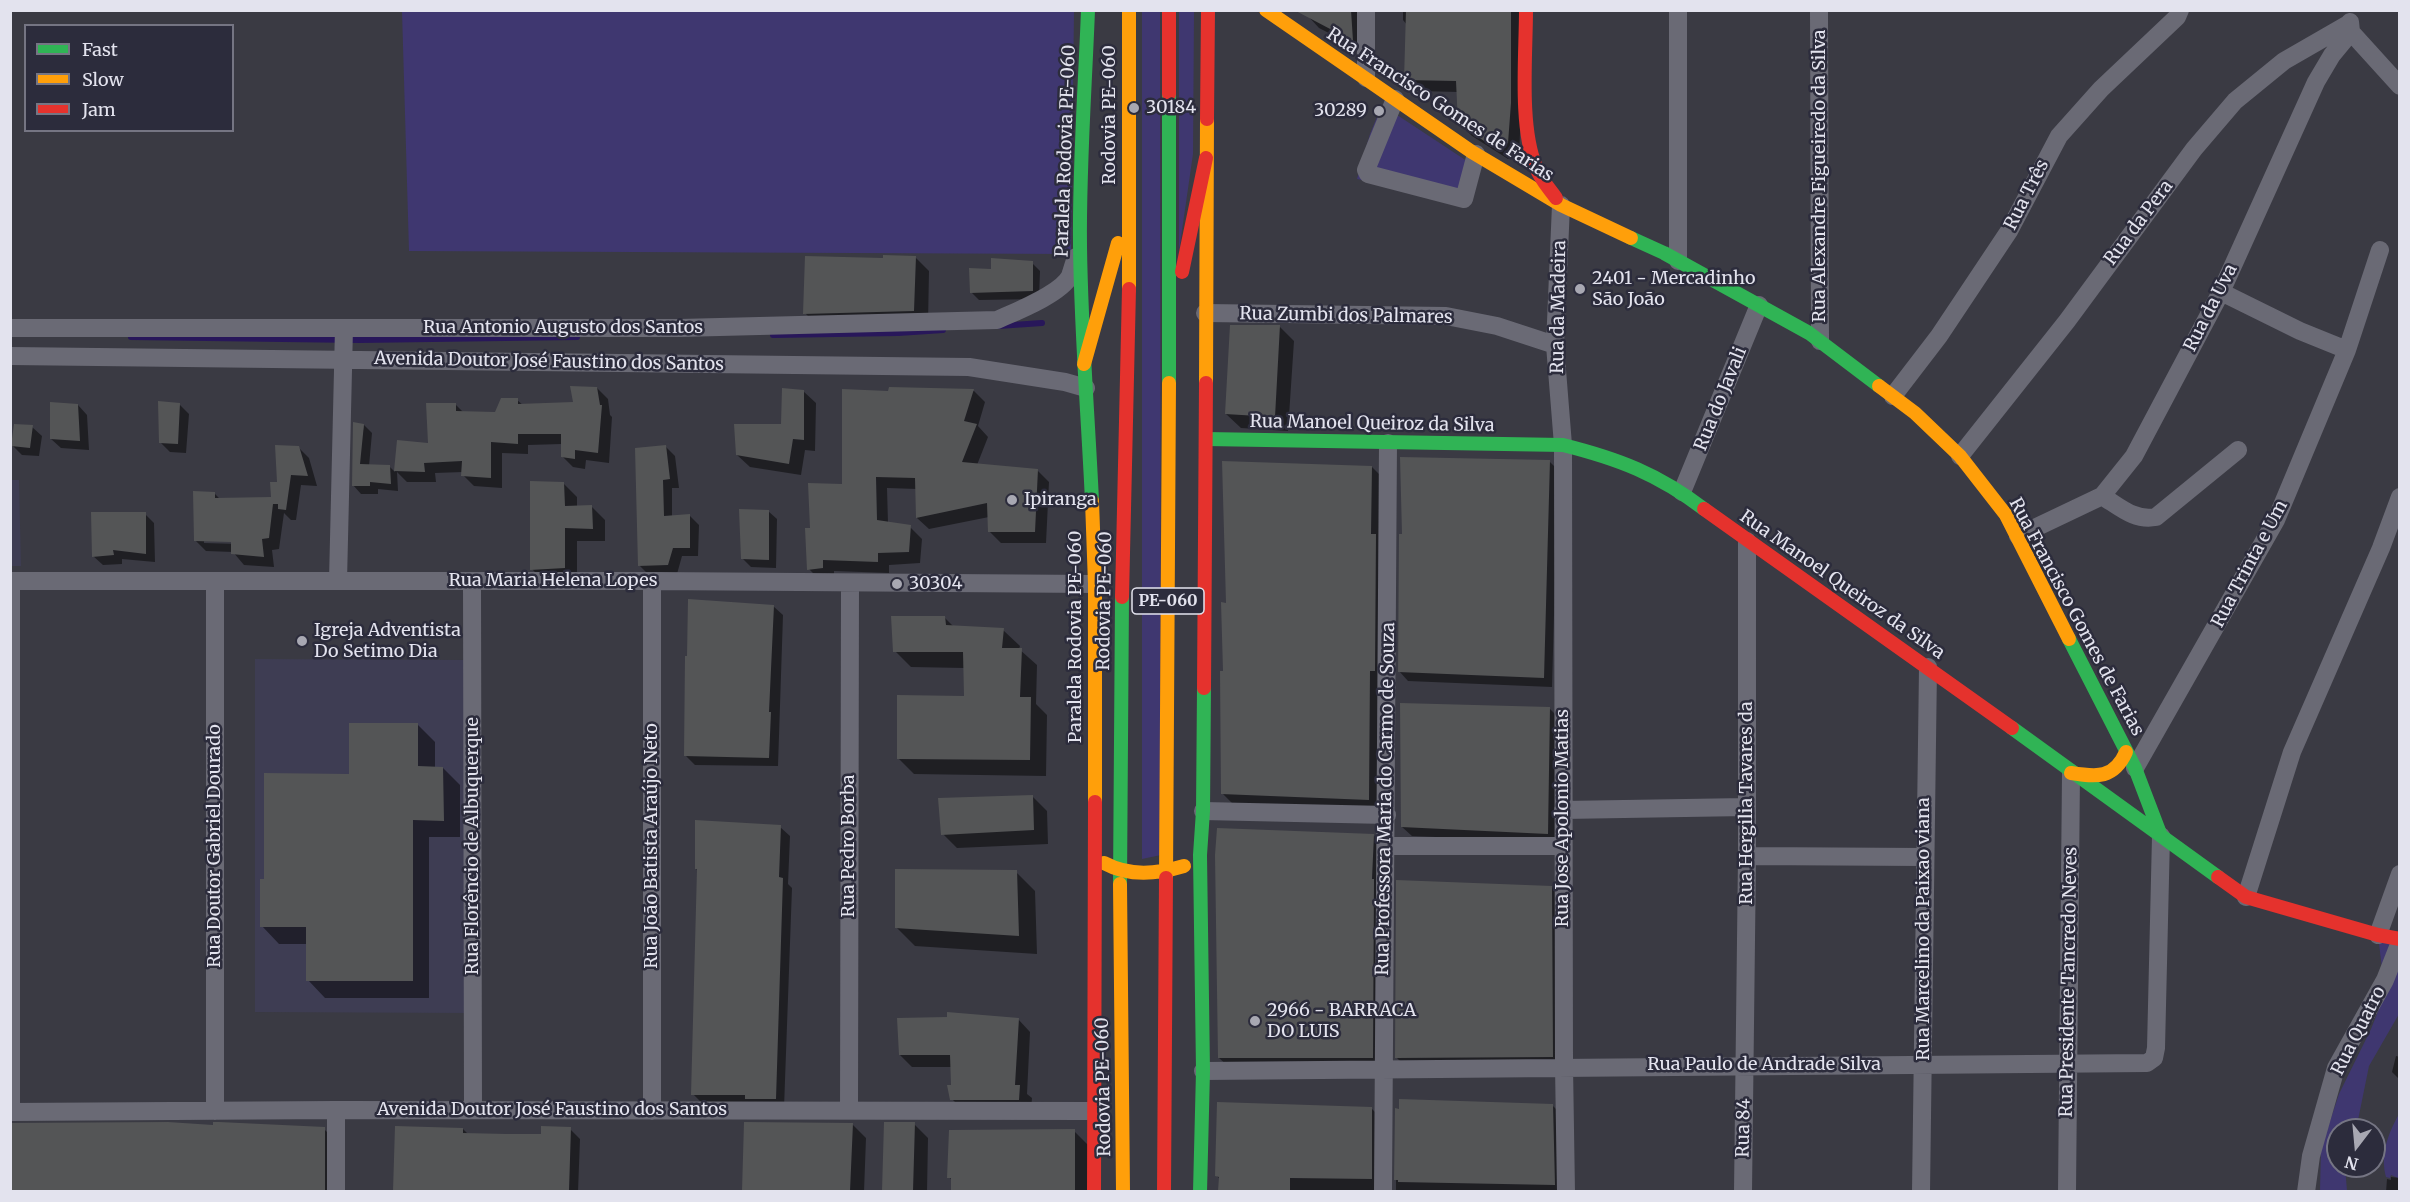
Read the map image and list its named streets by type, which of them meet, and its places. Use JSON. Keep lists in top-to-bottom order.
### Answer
{
  "streets": {
    "main road": [
      "Rua Francisco Gomes de Farias",
      "Rodovia PE-060",
      "Paralela Rodovia PE-060",
      "Rua Manoel Queiroz da Silva",
      "PE-060"
    ],
    "street": [
      "Rua Alexandre Figueiredo da Silva",
      "Rua Três",
      "Rua da Pera",
      "Rua da Madeira",
      "Rua da Uva",
      "Rua Zumbi dos Palmares",
      "Rua Antonio Augusto dos Santos",
      "Avenida Doutor José Faustino dos Santos",
      "Rua do Javali",
      "Rua Trinta e Um",
      "Rua Maria Helena Lopes",
      "Rua Professora Maria do Carmo de Souza",
      "Rua Hergilia Tavares da",
      "Rua Jose Apolonio Matias",
      "Rua Doutor Gabriel Dourado",
      "Rua Florêncio de Albuquerque",
      "Rua João Batista Araújo Neto",
      "Rua Pedro Borba",
      "Rua Marcelino da Paixao viana",
      "Rua Presidente Tancredo Neves",
      "Rua Quatro",
      "Rua Paulo de Andrade Silva",
      "Rua 84"
    ]
  },
  "crossings": [
    ["Rua Francisco Gomes de Farias", "Rua Alexandre Figueiredo da Silva"],
    ["Rua Francisco Gomes de Farias", "Rua Três"],
    ["Rua Francisco Gomes de Farias", "Rua da Pera"],
    ["Rua Francisco Gomes de Farias", "Rua da Madeira"],
    ["Rua Francisco Gomes de Farias", "Rua da Uva"],
    ["Rua Francisco Gomes de Farias", "Rua do Javali"],
    ["Rua Francisco Gomes de Farias", "Rua Manoel Queiroz da Silva"],
    ["Rua Francisco Gomes de Farias", "Rua Trinta e Um"],
    ["Rua Francisco Gomes de Farias", "Rua Paulo de Andrade Silva"],
    ["Paralela Rodovia PE-060", "Rua Antonio Augusto dos Santos"],
    ["Paralela Rodovia PE-060", "Avenida Doutor José Faustino dos Santos"],
    ["Paralela Rodovia PE-060", "Rua Maria Helena Lopes"],
    ["Rua da Pera", "Rua da Uva"],
    ["Rua da Madeira", "Rua Zumbi dos Palmares"],
    ["Rua da Madeira", "Rua Manoel Queiroz da Silva"],
    ["Rua da Madeira", "Rua Jose Apolonio Matias"],
    ["Rua Zumbi dos Palmares", "PE-060"],
    ["Rua Antonio Augusto dos Santos", "Avenida Doutor José Faustino dos Santos"],
    ["Avenida Doutor José Faustino dos Santos", "Rua Doutor Gabriel Dourado"],
    ["Avenida Doutor José Faustino dos Santos", "Rua Florêncio de Albuquerque"],
    ["Avenida Doutor José Faustino dos Santos", "Rua João Batista Araújo Neto"],
    ["Avenida Doutor José Faustino dos Santos", "Rua Pedro Borba"],
    ["Rua do Javali", "Rua Manoel Queiroz da Silva"],
    ["Rua Manoel Queiroz da Silva", "PE-060"],
    ["Rua Manoel Queiroz da Silva", "Rua Professora Maria do Carmo de Souza"],
    ["Rua Manoel Queiroz da Silva", "Rua Hergilia Tavares da"],
    ["Rua Manoel Queiroz da Silva", "Rua Jose Apolonio Matias"],
    ["Rua Manoel Queiroz da Silva", "Rua Marcelino da Paixao viana"],
    ["Rua Manoel Queiroz da Silva", "Rua Presidente Tancredo Neves"],
    ["Rua Manoel Queiroz da Silva", "Rua Quatro"],
    ["Rua Manoel Queiroz da Silva", "Rua Paulo de Andrade Silva"],
    ["Rua Maria Helena Lopes", "Rua Doutor Gabriel Dourado"],
    ["Rua Maria Helena Lopes", "Rua Florêncio de Albuquerque"],
    ["Rua Maria Helena Lopes", "Rua João Batista Araújo Neto"],
    ["Rua Maria Helena Lopes", "Rua Pedro Borba"],
    ["PE-060", "Rua Paulo de Andrade Silva"],
    ["Rua Professora Maria do Carmo de Souza", "Rua Paulo de Andrade Silva"],
    ["Rua Hergilia Tavares da", "Rua Paulo de Andrade Silva"],
    ["Rua Hergilia Tavares da", "Rua 84"],
    ["Rua Jose Apolonio Matias", "Rua Paulo de Andrade Silva"],
    ["Rua Marcelino da Paixao viana", "Rua Paulo de Andrade Silva"],
    ["Rua Presidente Tancredo Neves", "Rua Paulo de Andrade Silva"],
    ["Rua Paulo de Andrade Silva", "Rua 84"]
  ],
  "places": [
    "30184",
    "30289",
    "2401 - Mercadinho São João",
    "Ipiranga",
    "30304",
    "Igreja Adventista Do Setimo Dia",
    "2966 - BARRACA DO LUIS"
  ],
  "legend": ["Fast", "Slow", "Jam"],
  "north": "bottom"
}
